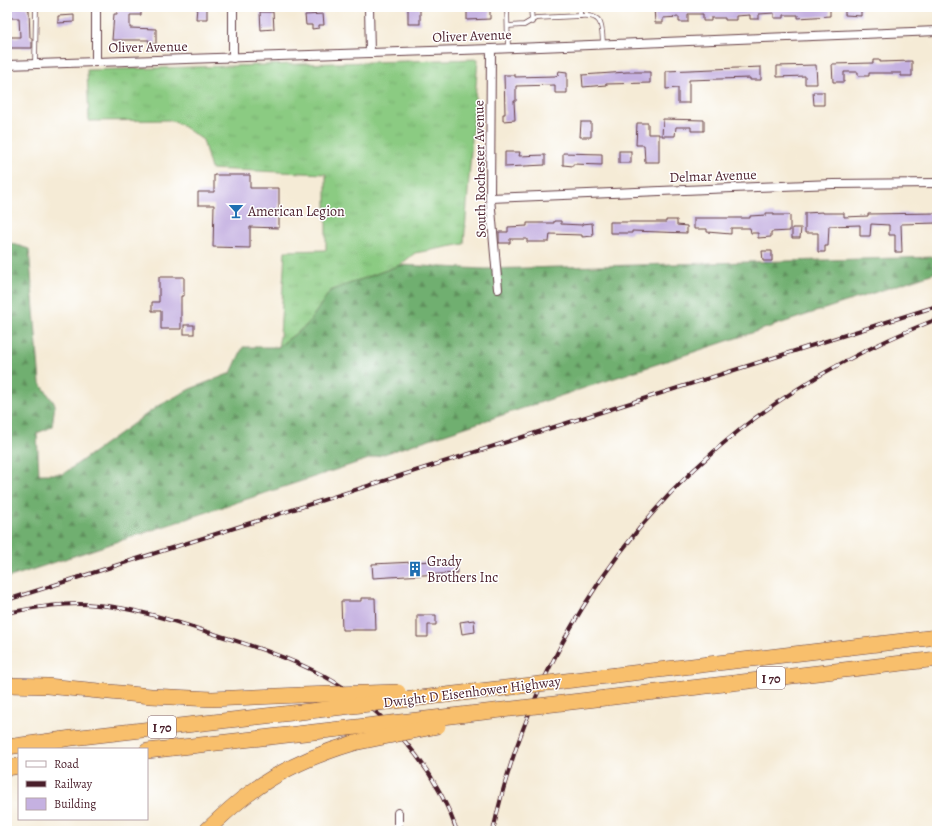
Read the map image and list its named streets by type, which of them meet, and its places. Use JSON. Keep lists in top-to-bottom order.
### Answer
{
  "streets": {
    "highway": ["I 70", "Dwight D Eisenhower Highway"],
    "street": ["Oliver Avenue", "South Rochester Avenue", "Delmar Avenue"]
  },
  "crossings": [
    ["Oliver Avenue", "South Rochester Avenue"],
    ["South Rochester Avenue", "Delmar Avenue"]
  ],
  "places": {
    "bar": ["American Legion"],
    "building": ["Grady Brothers Inc"]
  },
  "legend": ["Road", "Railway", "Building"]
}
